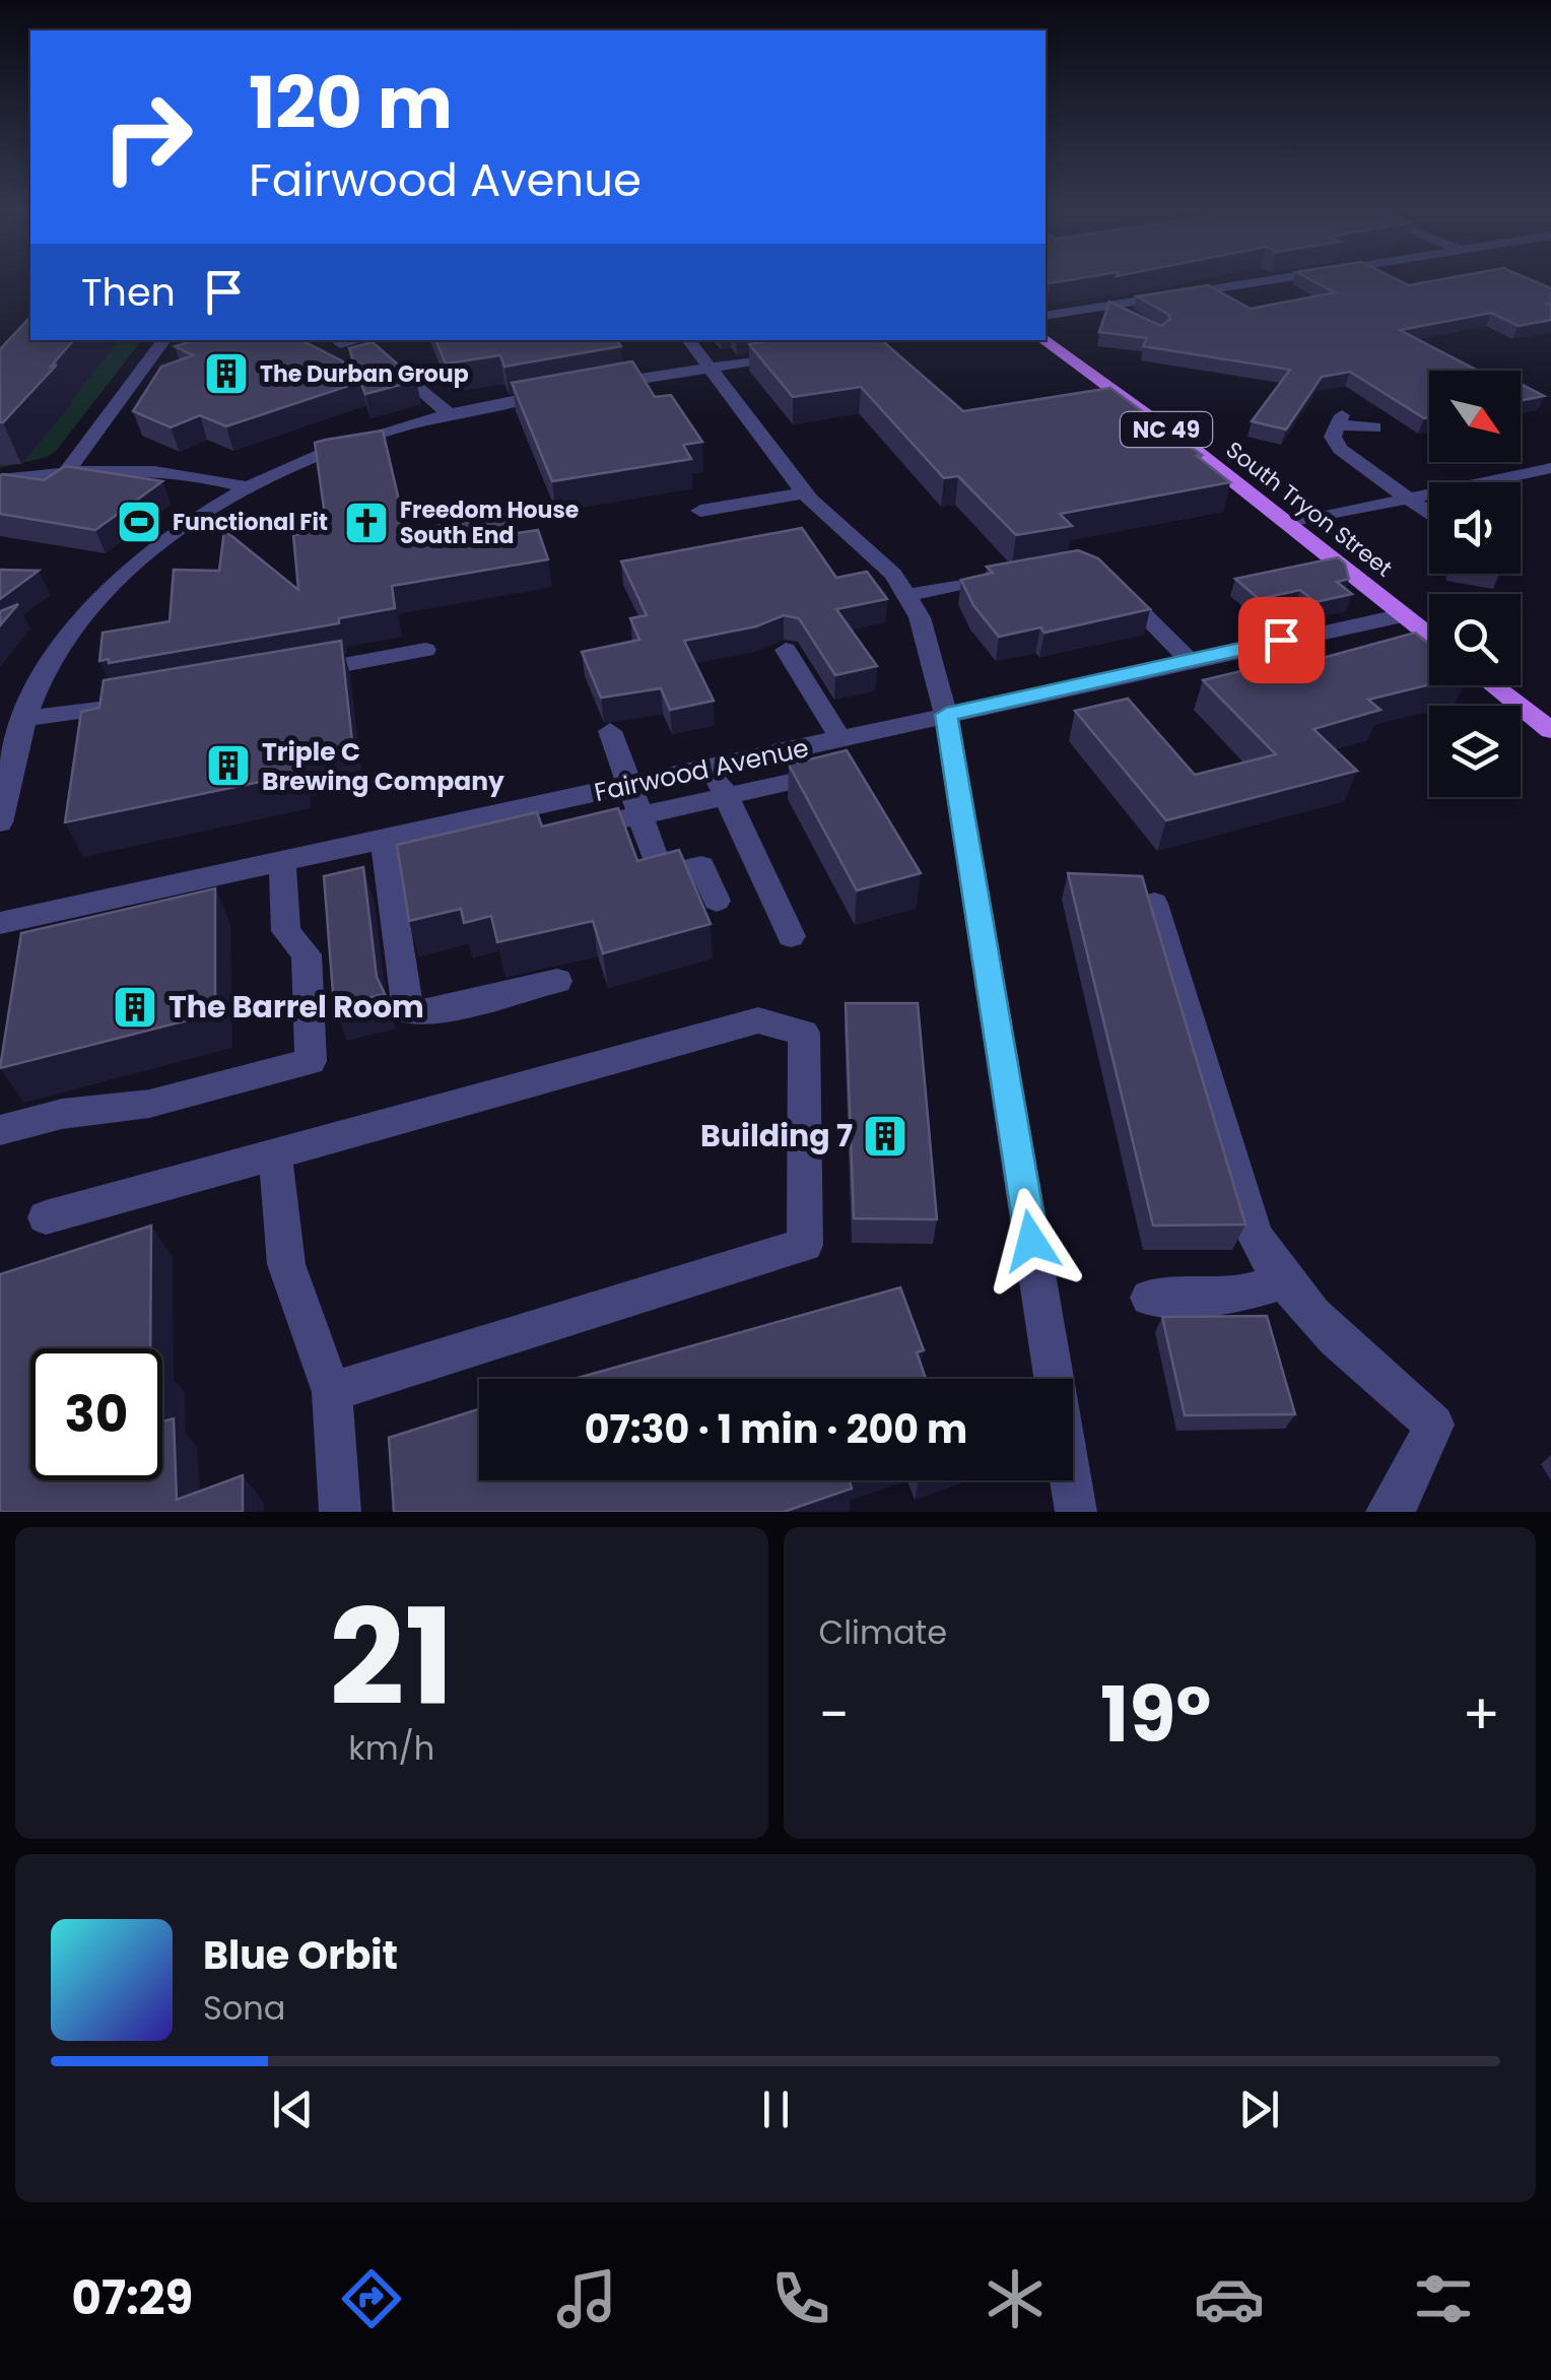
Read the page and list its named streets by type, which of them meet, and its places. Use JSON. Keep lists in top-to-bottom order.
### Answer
{
  "streets": {
    "main road": ["NC 49", "South Tryon Street"],
    "street": ["Fairwood Avenue"]
  },
  "crossings": [
    ["South Tryon Street", "Fairwood Avenue"]
  ],
  "places": {
    "building": [
      "The Durban Group",
      "Triple C Brewing Company",
      "The Barrel Room",
      "Building 7"
    ],
    "sports": ["Functional Fit"],
    "church": ["Freedom House South End"]
  },
  "north": "bottom right",
  "page": {
    "turn": ["120 m", "Fairwood Avenue"],
    "then": "Then",
    "limit": "30",
    "trip": "07:30 · 1 min · 200 m",
    "tile": [
      ["21", "km/h"],
      "Climate"
    ],
    "heat": ["−", "19°", "+"],
    "song": ["Blue Orbit", "Sona"],
    "tabs": "07:29"
  }
}
